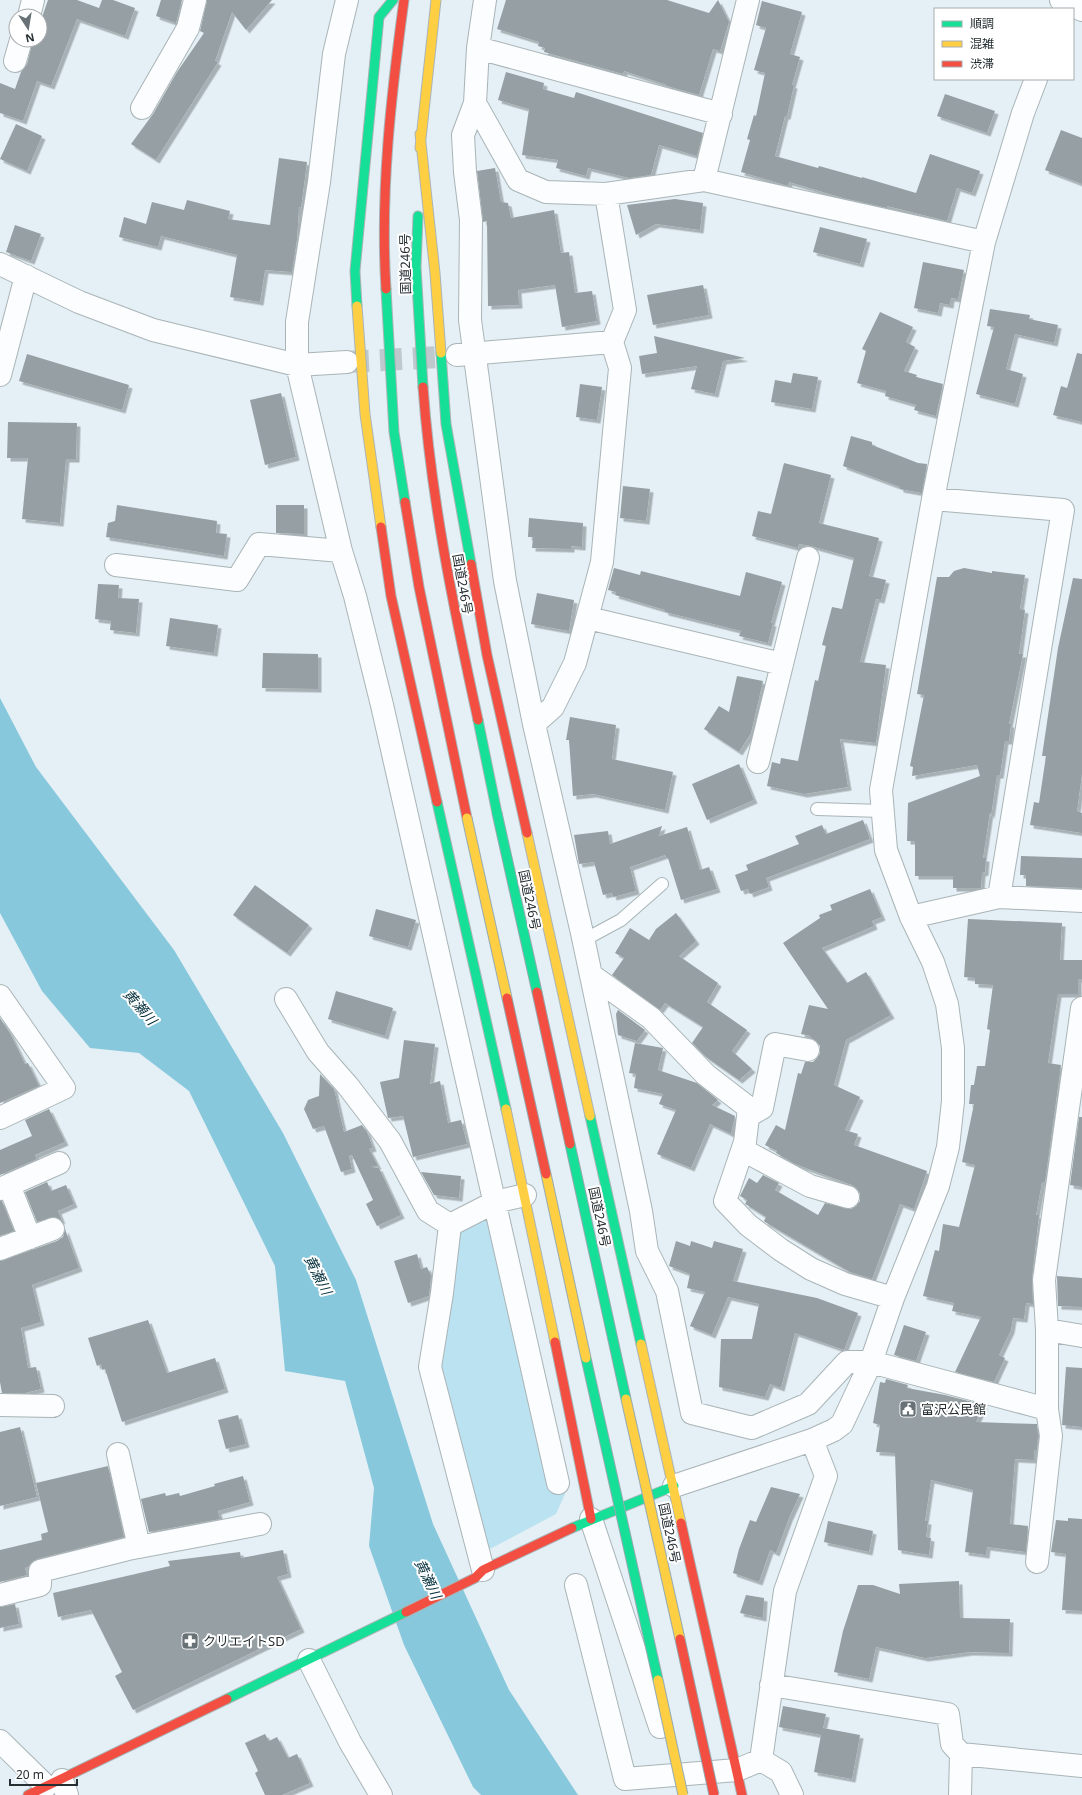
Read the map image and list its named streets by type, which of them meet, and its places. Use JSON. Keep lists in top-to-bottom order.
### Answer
{
  "streets": {
    "main road": ["国道246号"]
  },
  "water": ["黄瀬川"],
  "places": {
    "public building": ["富沢公民館"],
    "pharmacy": ["クリエイトSD"]
  },
  "legend": ["順調", "混雑", "渋滞"],
  "scale_bar": "20 m",
  "north": "bottom"
}
